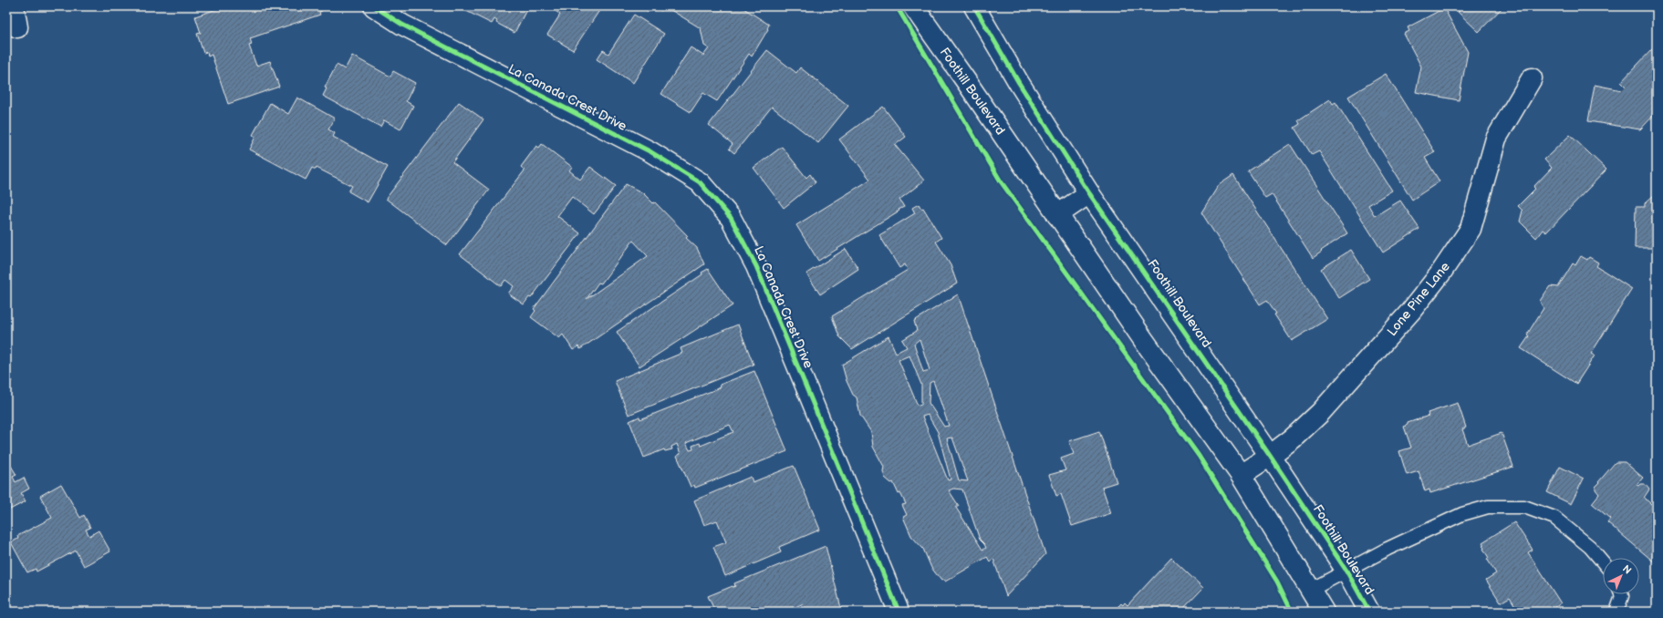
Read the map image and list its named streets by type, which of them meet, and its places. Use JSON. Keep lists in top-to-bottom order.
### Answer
{
  "streets": {
    "main road": ["Foothill Boulevard", "La Canada Crest Drive", "Lone Pine Lane"]
  },
  "crossings": [
    ["Foothill Boulevard", "Lone Pine Lane"]
  ],
  "north": "top right"
}
